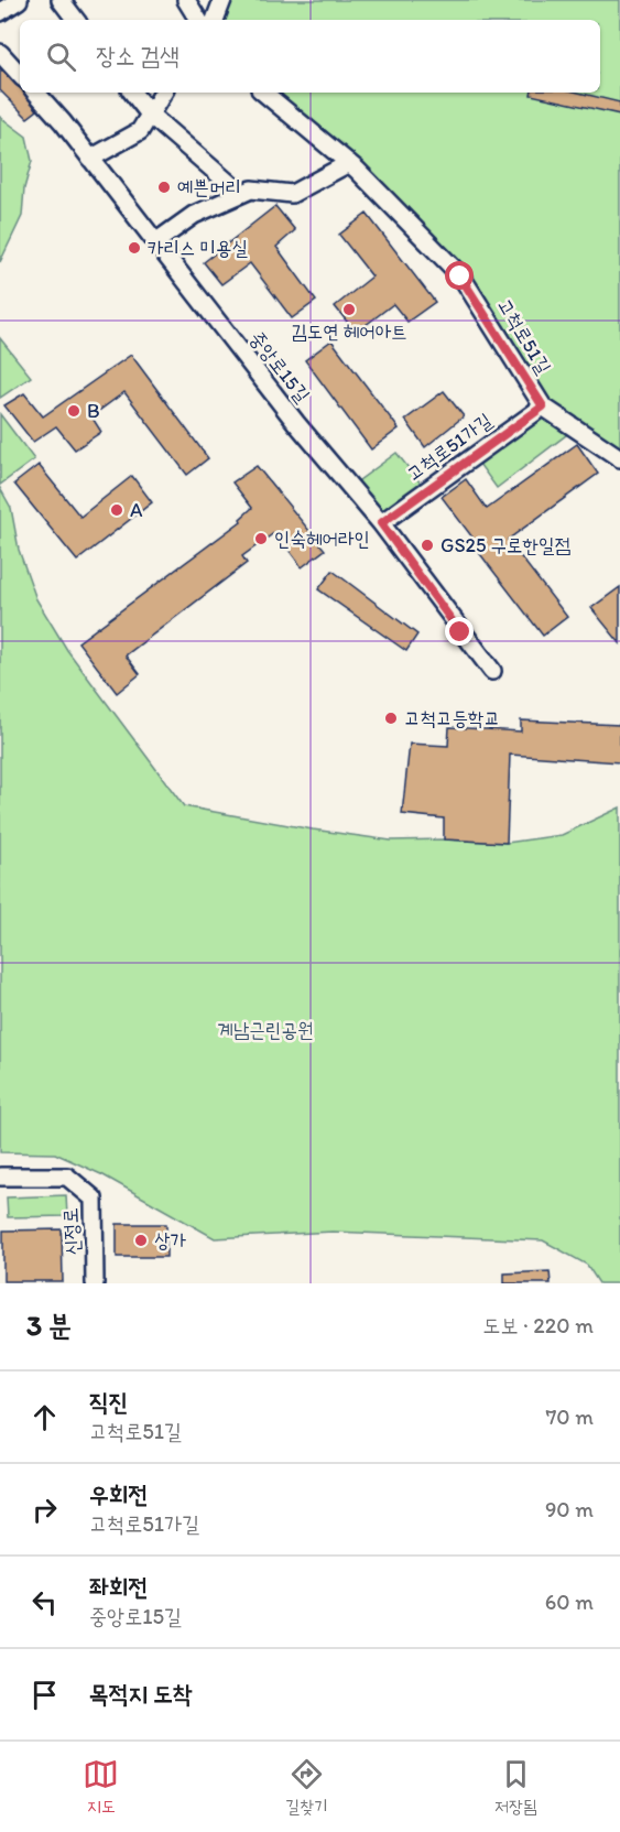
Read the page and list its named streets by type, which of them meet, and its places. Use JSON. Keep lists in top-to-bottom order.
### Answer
{
  "streets": {
    "street": [
      "고척로51길",
      "중앙로15길",
      "고척로51가길",
      "신정로"
    ]
  },
  "crossings": [
    ["고척로51길", "고척로51가길"],
    ["중앙로15길", "고척로51가길"]
  ],
  "parks": ["계남근린공원"],
  "places": [
    "예쁜머리",
    "카리스 미용실",
    "김도연 헤어아트",
    "B",
    "A",
    "인숙헤어라인",
    "GS25 구로한일점",
    "고척고등학교",
    "상가"
  ],
  "page": {
    "search": "장소 검색",
    "heading": ["3 분", "도보 · 220 m"],
    "list": [
      ["직진", "고척로51길", "70 m"],
      ["우회전", "고척로51가길", "90 m"],
      ["좌회전", "중앙로15길", "60 m"],
      "목적지 도착"
    ],
    "nav": ["지도", "길찾기", "저장됨"]
  }
}
